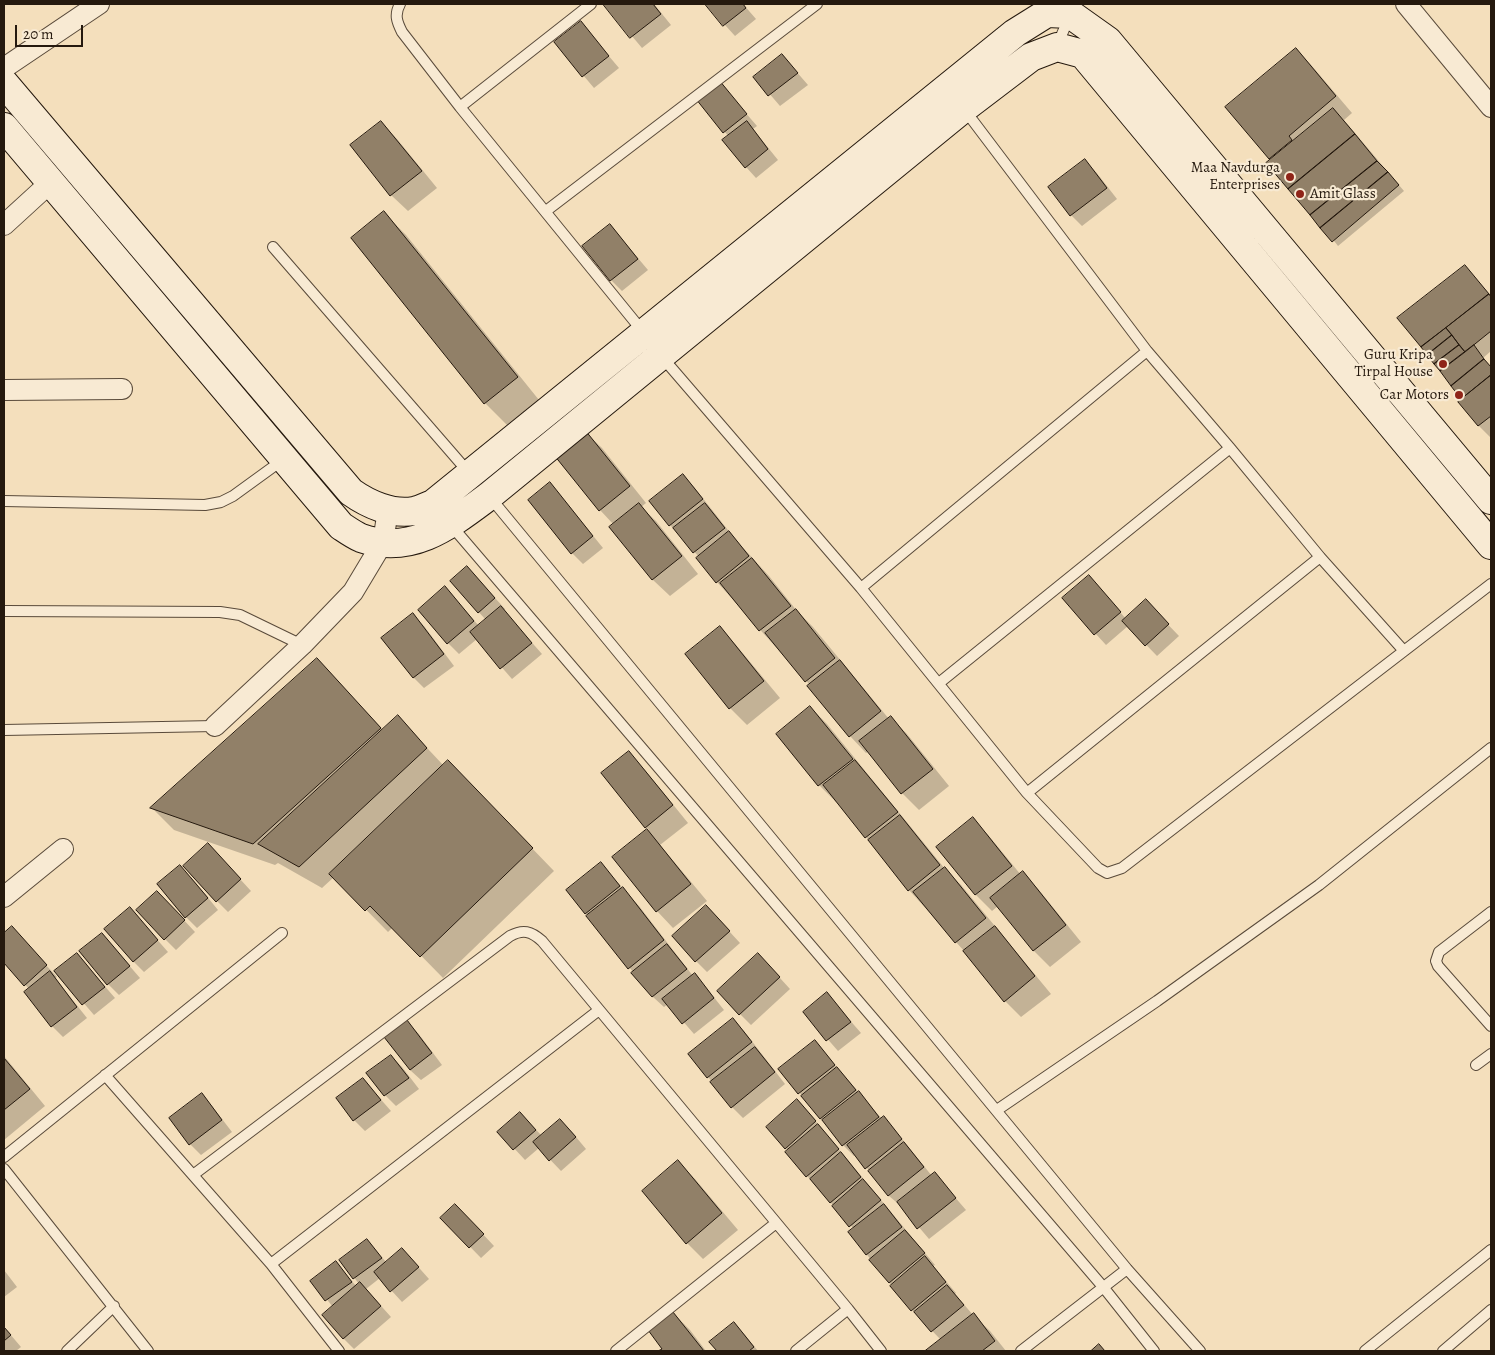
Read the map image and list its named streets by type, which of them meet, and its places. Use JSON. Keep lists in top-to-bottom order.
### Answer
{
  "places": [
    "Maa Navdurga Enterprises",
    "Amit Glass",
    "Guru Kripa Tirpal House",
    "Car Motors"
  ],
  "scale_bar": "20 m"
}
